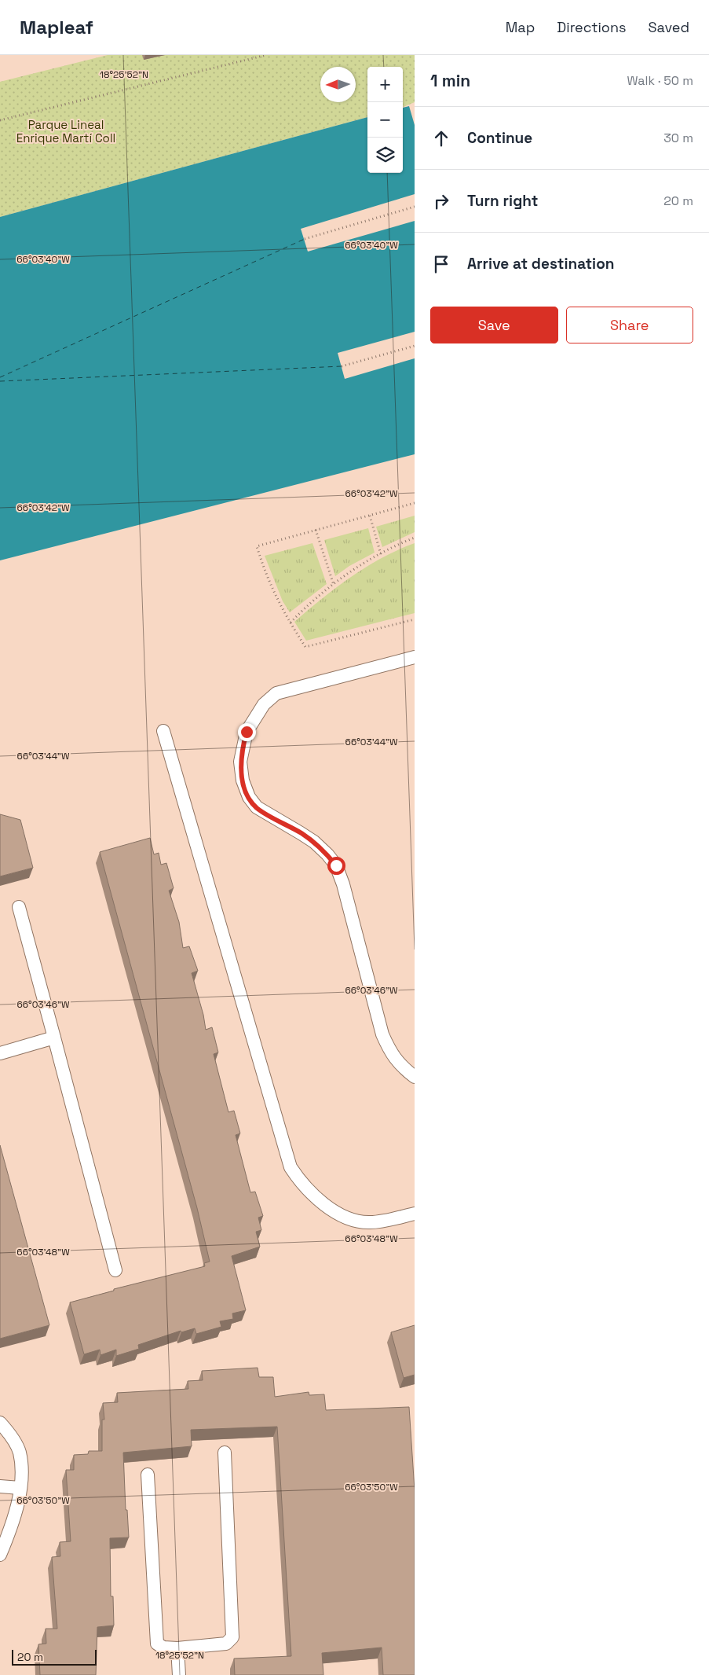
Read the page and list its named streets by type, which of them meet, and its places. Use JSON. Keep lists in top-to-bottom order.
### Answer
{
  "parks": ["Parque Lineal Enrique Martí Coll"],
  "scale_bar": "20 m",
  "north": "left",
  "page": {
    "header": "Mapleaf",
    "nav": ["Map", "Directions", "Saved"],
    "heading": ["1 min", "Walk · 50 m"],
    "map_buttons": ["+", "−"],
    "list": [
      ["Continue", "30 m"],
      ["Turn right", "20 m"],
      "Arrive at destination"
    ],
    "buttons": ["Save", "Share"],
    "scale": "20 m"
  },
  "coordinates": [
    "18°25'52\"N",
    "66°03'40\"W",
    "66°03'42\"W",
    "66°03'44\"W",
    "66°03'46\"W",
    "66°03'48\"W",
    "66°03'50\"W"
  ]
}
